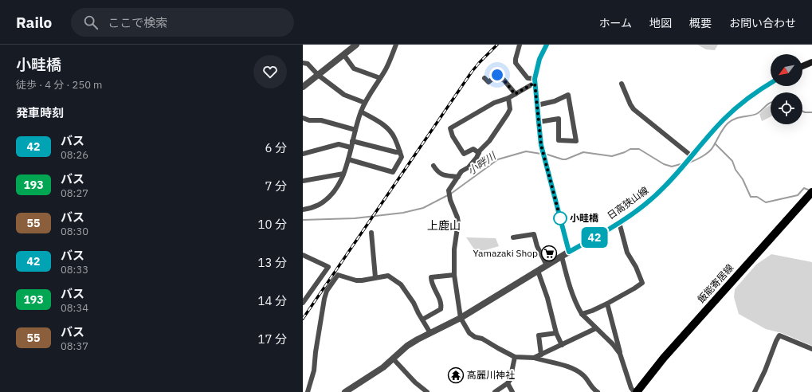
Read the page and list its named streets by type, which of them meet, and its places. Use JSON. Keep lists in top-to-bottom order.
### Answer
{
  "streets": {
    "main road": ["日高狭山線", "飯能寄居線"]
  },
  "districts": ["上鹿山"],
  "water": ["小畔川"],
  "places": {
    "other": ["小畦橋"],
    "supermarket": ["Yamazaki Shop"],
    "temple": ["高麗川神社"]
  },
  "lines": ["bus line 42"],
  "north": "bottom left",
  "page": {
    "header": "Railo",
    "search": "ここで検索",
    "nav": [
      "ホーム",
      "地図",
      "概要",
      "お問い合わせ"
    ],
    "heading": [
      ["小畦橋", "徒歩 · 4 分 · 250 m"],
      "発車時刻"
    ],
    "on_map": "42",
    "list": [
      {
        "mark": "42",
        "name": "バス",
        "note": "08:26",
        "value": "6 分"
      },
      {
        "mark": "193",
        "name": "バス",
        "note": "08:27",
        "value": "7 分"
      },
      {
        "mark": "55",
        "name": "バス",
        "note": "08:30",
        "value": "10 分"
      },
      {
        "mark": "42",
        "name": "バス",
        "note": "08:33",
        "value": "13 分"
      },
      {
        "mark": "193",
        "name": "バス",
        "note": "08:34",
        "value": "14 分"
      },
      {
        "mark": "55",
        "name": "バス",
        "note": "08:37",
        "value": "17 分"
      }
    ]
  }
}
